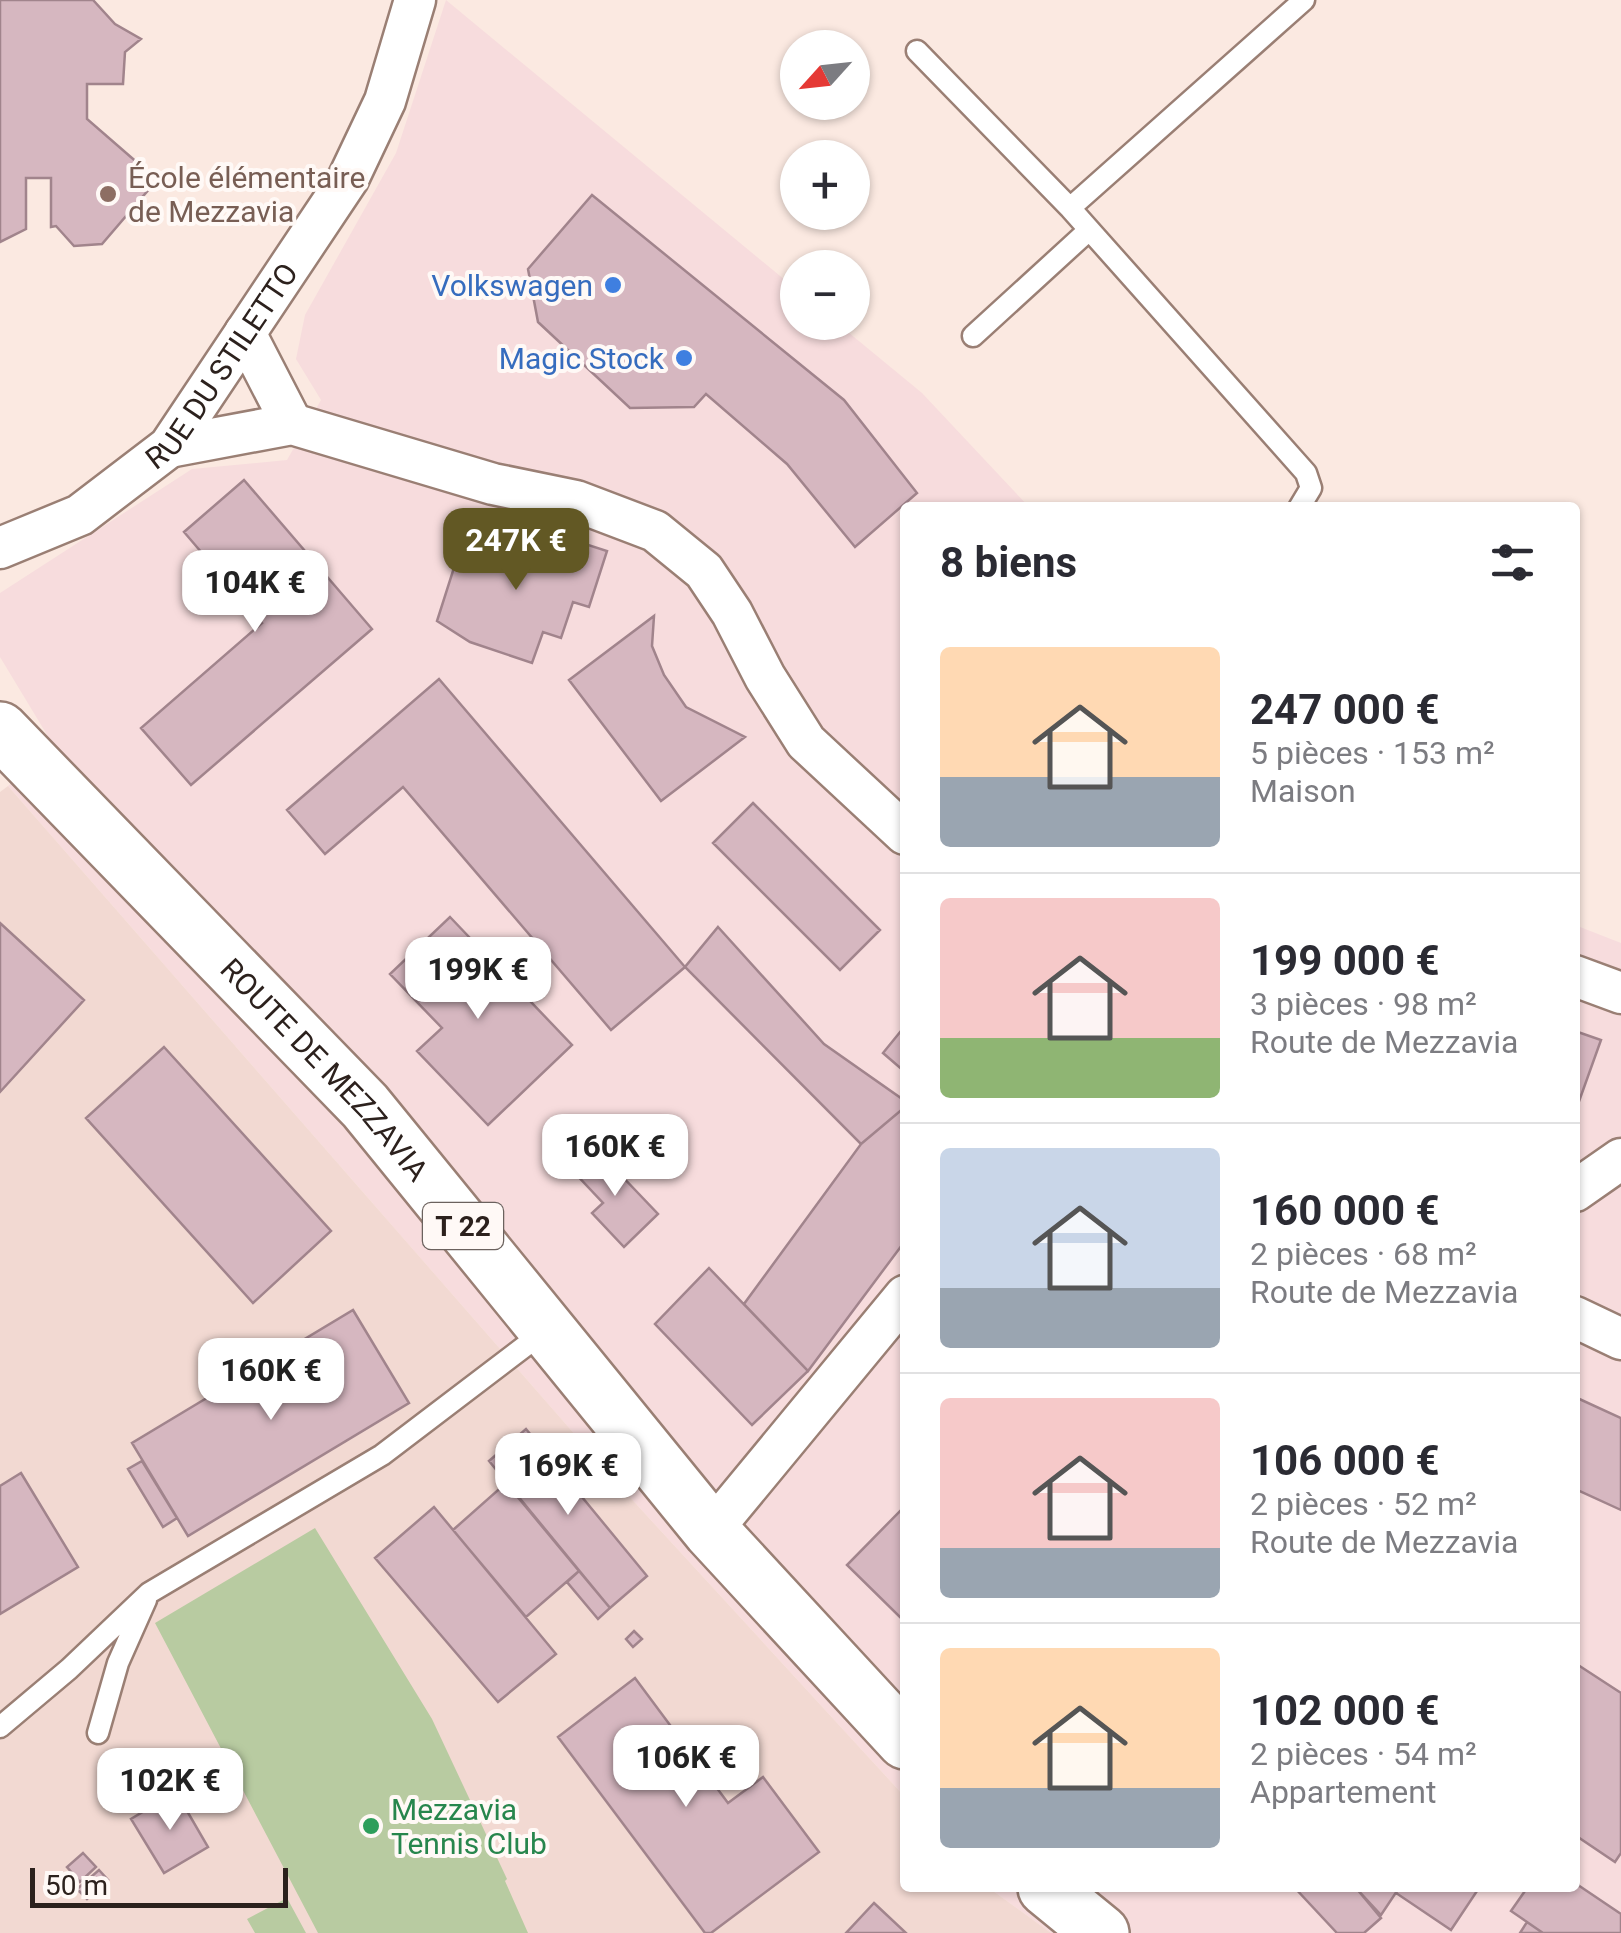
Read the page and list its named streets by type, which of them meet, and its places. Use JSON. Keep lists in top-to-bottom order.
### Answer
{
  "streets": {
    "main road": ["ROUTE DE MEZZAVIA", "T 22"],
    "street": ["RUE DU STILETTO"]
  },
  "places": [
    "École élémentaire de Mezzavia",
    "Volkswagen",
    "Magic Stock",
    "Mezzavia Tennis Club"
  ],
  "scale_bar": "50 m",
  "north": "bottom left",
  "page": {
    "map_buttons": ["+", "−"],
    "heading": "8 biens",
    "price": [
      "247K €",
      "104K €",
      "199K €",
      "160K €",
      "160K €",
      "169K €",
      "106K €",
      "102K €"
    ],
    "list": [
      {
        "name": "247 000 €",
        "note": "5 pièces · 153 m² · Maison"
      },
      {
        "name": "199 000 €",
        "note": "3 pièces · 98 m² · Route de Mezzavia"
      },
      {
        "name": "160 000 €",
        "note": "2 pièces · 68 m² · Route de Mezzavia"
      },
      {
        "name": "106 000 €",
        "note": "2 pièces · 52 m² · Route de Mezzavia"
      },
      {
        "name": "102 000 €",
        "note": "2 pièces · 54 m² · Appartement"
      }
    ],
    "scale": "50 m"
  }
}
